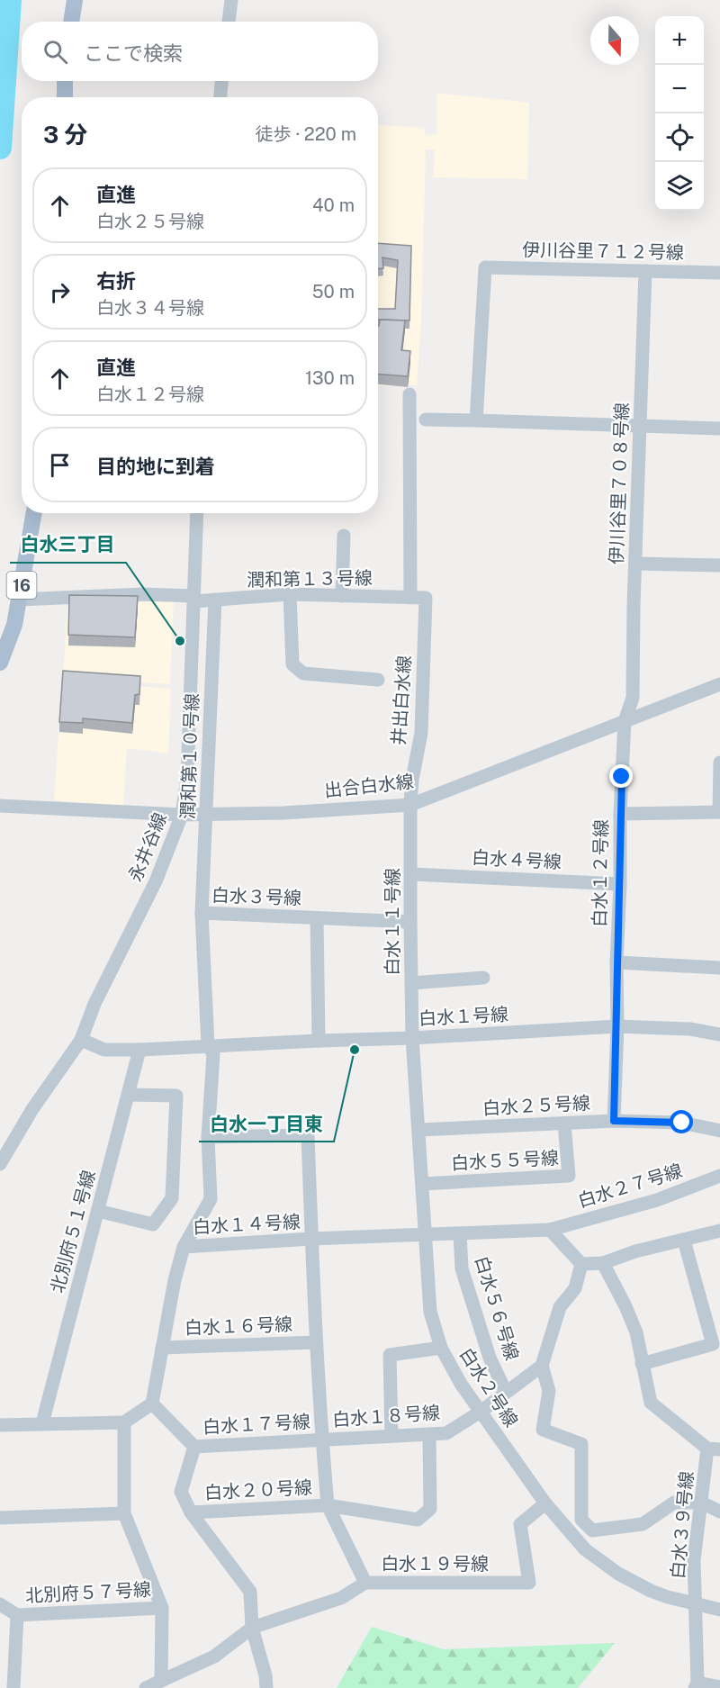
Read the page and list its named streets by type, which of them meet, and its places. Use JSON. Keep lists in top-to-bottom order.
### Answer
{
  "streets": {
    "main road": ["16"],
    "street": [
      "伊川谷里７１２号線",
      "伊川谷里７０８号線",
      "潤和第１３号線",
      "井出白水線",
      "潤和第１０号線",
      "出合白水線",
      "永井谷線",
      "白水４号線",
      "白水１２号線",
      "白水３号線",
      "白水１１号線",
      "白水１号線",
      "白水２５号線",
      "白水５５号線",
      "白水２７号線",
      "白水１４号線",
      "北別府５１号線",
      "白水５６号線",
      "白水１６号線",
      "白水２号線",
      "白水１８号線",
      "白水１７号線",
      "白水２０号線",
      "白水３９号線",
      "白水１９号線",
      "北別府５７号線"
    ]
  },
  "crossings": [
    ["伊川谷里７１２号線", "伊川谷里７０８号線"],
    ["伊川谷里７０８号線", "白水１２号線"],
    ["潤和第１３号線", "16"],
    ["潤和第１３号線", "井出白水線"],
    ["潤和第１３号線", "潤和第１０号線"],
    ["潤和第１３号線", "永井谷線"],
    ["井出白水線", "出合白水線"],
    ["井出白水線", "白水１１号線"],
    ["潤和第１０号線", "出合白水線"],
    ["潤和第１０号線", "白水３号線"],
    ["出合白水線", "永井谷線"],
    ["出合白水線", "白水１２号線"],
    ["出合白水線", "白水１１号線"],
    ["永井谷線", "白水１号線"],
    ["白水４号線", "白水１２号線"],
    ["白水４号線", "白水１１号線"],
    ["白水１２号線", "白水１号線"],
    ["白水１２号線", "白水２５号線"],
    ["白水３号線", "白水１１号線"],
    ["白水３号線", "白水１号線"],
    ["白水１１号線", "白水１号線"],
    ["白水１１号線", "白水２号線"],
    ["白水１号線", "北別府５１号線"],
    ["白水１号線", "白水２号線"],
    ["白水２５号線", "白水５５号線"],
    ["白水２５号線", "白水２号線"],
    ["白水５５号線", "白水２号線"],
    ["白水２７号線", "白水１４号線"],
    ["白水２７号線", "白水５６号線"],
    ["白水２７号線", "白水２号線"],
    ["白水１４号線", "白水２号線"],
    ["白水１４号線", "白水２０号線"],
    ["白水５６号線", "白水１８号線"],
    ["白水１６号線", "白水２０号線"],
    ["白水２号線", "白水１８号線"],
    ["白水２号線", "白水３９号線"],
    ["白水２号線", "白水１９号線"],
    ["白水１８号線", "白水１７号線"],
    ["白水１８号線", "白水２０号線"],
    ["白水１７号線", "白水２０号線"]
  ],
  "places": ["白水三丁目", "白水一丁目東"],
  "north": "bottom",
  "page": {
    "map_buttons": ["+", "−"],
    "search": "ここで検索",
    "heading": ["3 分", "徒歩 · 220 m"],
    "list": [
      ["直進", "白水２５号線", "40 m"],
      ["右折", "白水３４号線", "50 m"],
      ["直進", "白水１２号線", "130 m"],
      "目的地に到着"
    ]
  }
}
